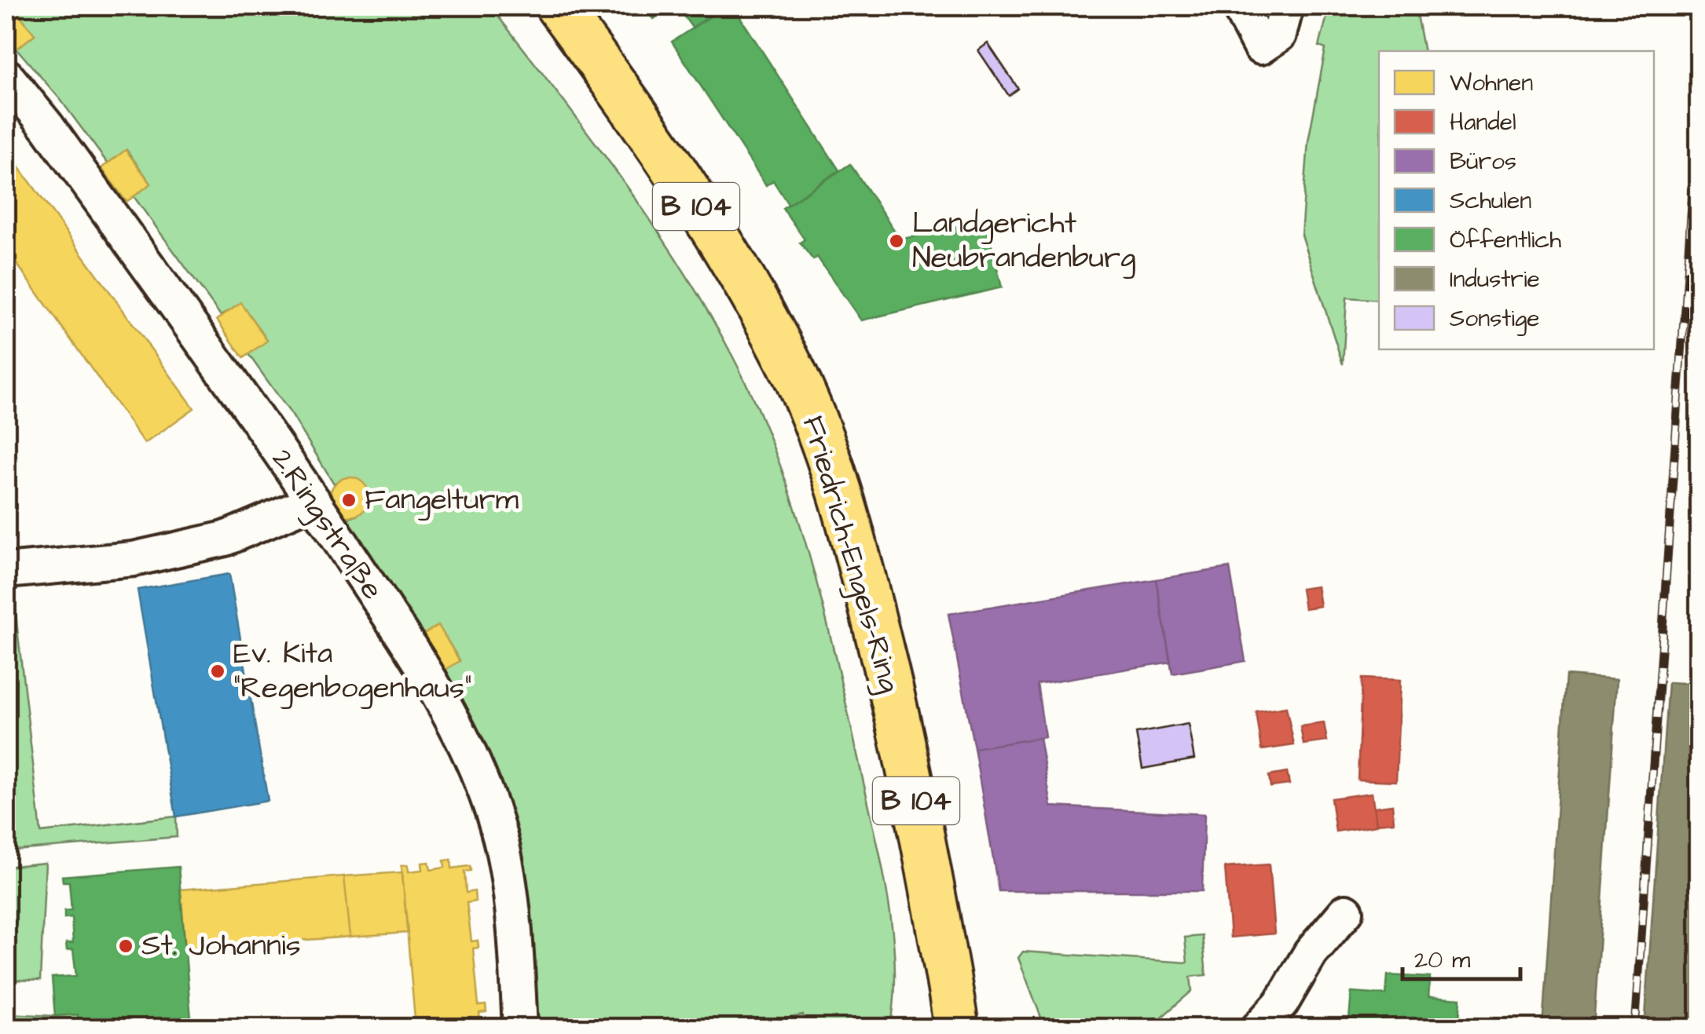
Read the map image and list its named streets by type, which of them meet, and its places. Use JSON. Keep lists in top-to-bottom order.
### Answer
{
  "streets": {
    "main road": ["B 104", "Friedrich-Engels-Ring"],
    "street": ["2.Ringstraße"]
  },
  "places": [
    "Landgericht Neubrandenburg",
    "Fangelturm",
    "Ev. Kita \"Regenbogenhaus\"",
    "St. Johannis"
  ],
  "legend": [
    "Wohnen",
    "Handel",
    "Büros",
    "Schulen",
    "Öffentlich",
    "Industrie",
    "Sonstige"
  ],
  "scale_bar": "20 m"
}
